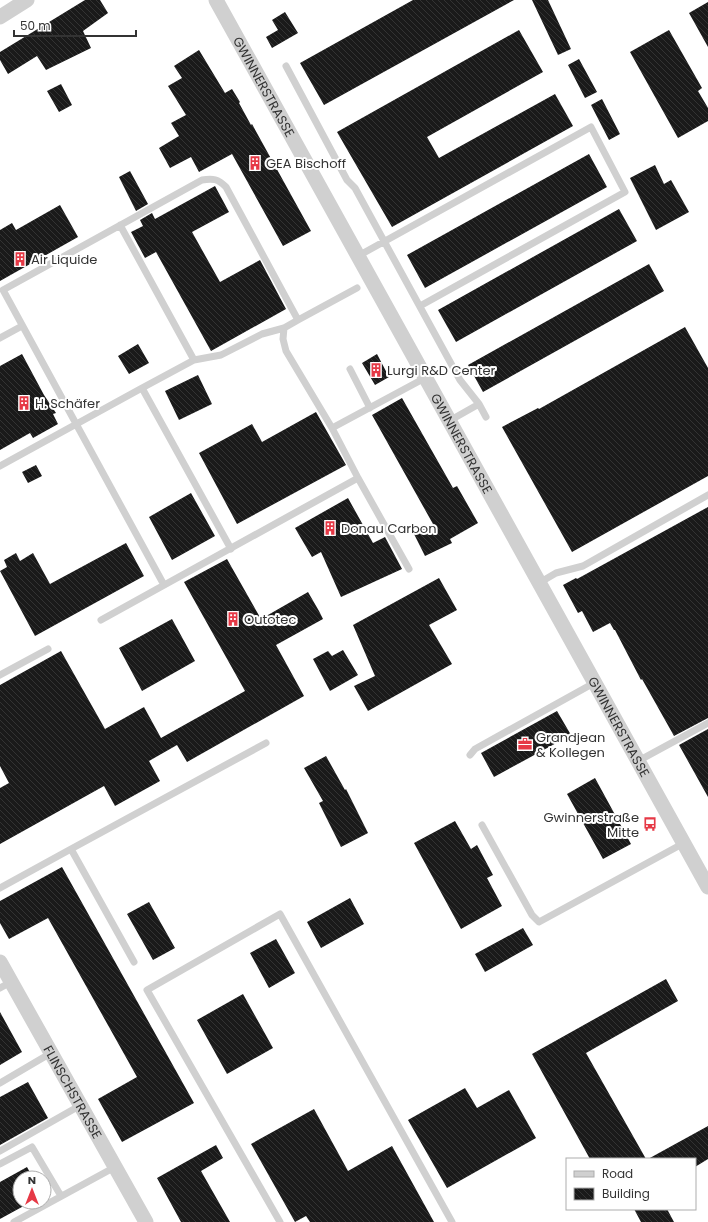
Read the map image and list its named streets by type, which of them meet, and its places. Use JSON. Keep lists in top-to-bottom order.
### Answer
{
  "streets": {
    "street": ["GWINNERSTRASSE", "FLINSCHSTRASSE"]
  },
  "places": {
    "building": [
      "GEA Bischoff",
      "Air Liquide",
      "Lurgi R&D Center",
      "H. Schäfer",
      "Donau Carbon",
      "Outotec"
    ],
    "office": ["Grandjean & Kollegen"],
    "bus stop": ["Gwinnerstraße Mitte"]
  },
  "legend": ["Road", "Building"],
  "scale_bar": "50 m",
  "north": "top"
}
